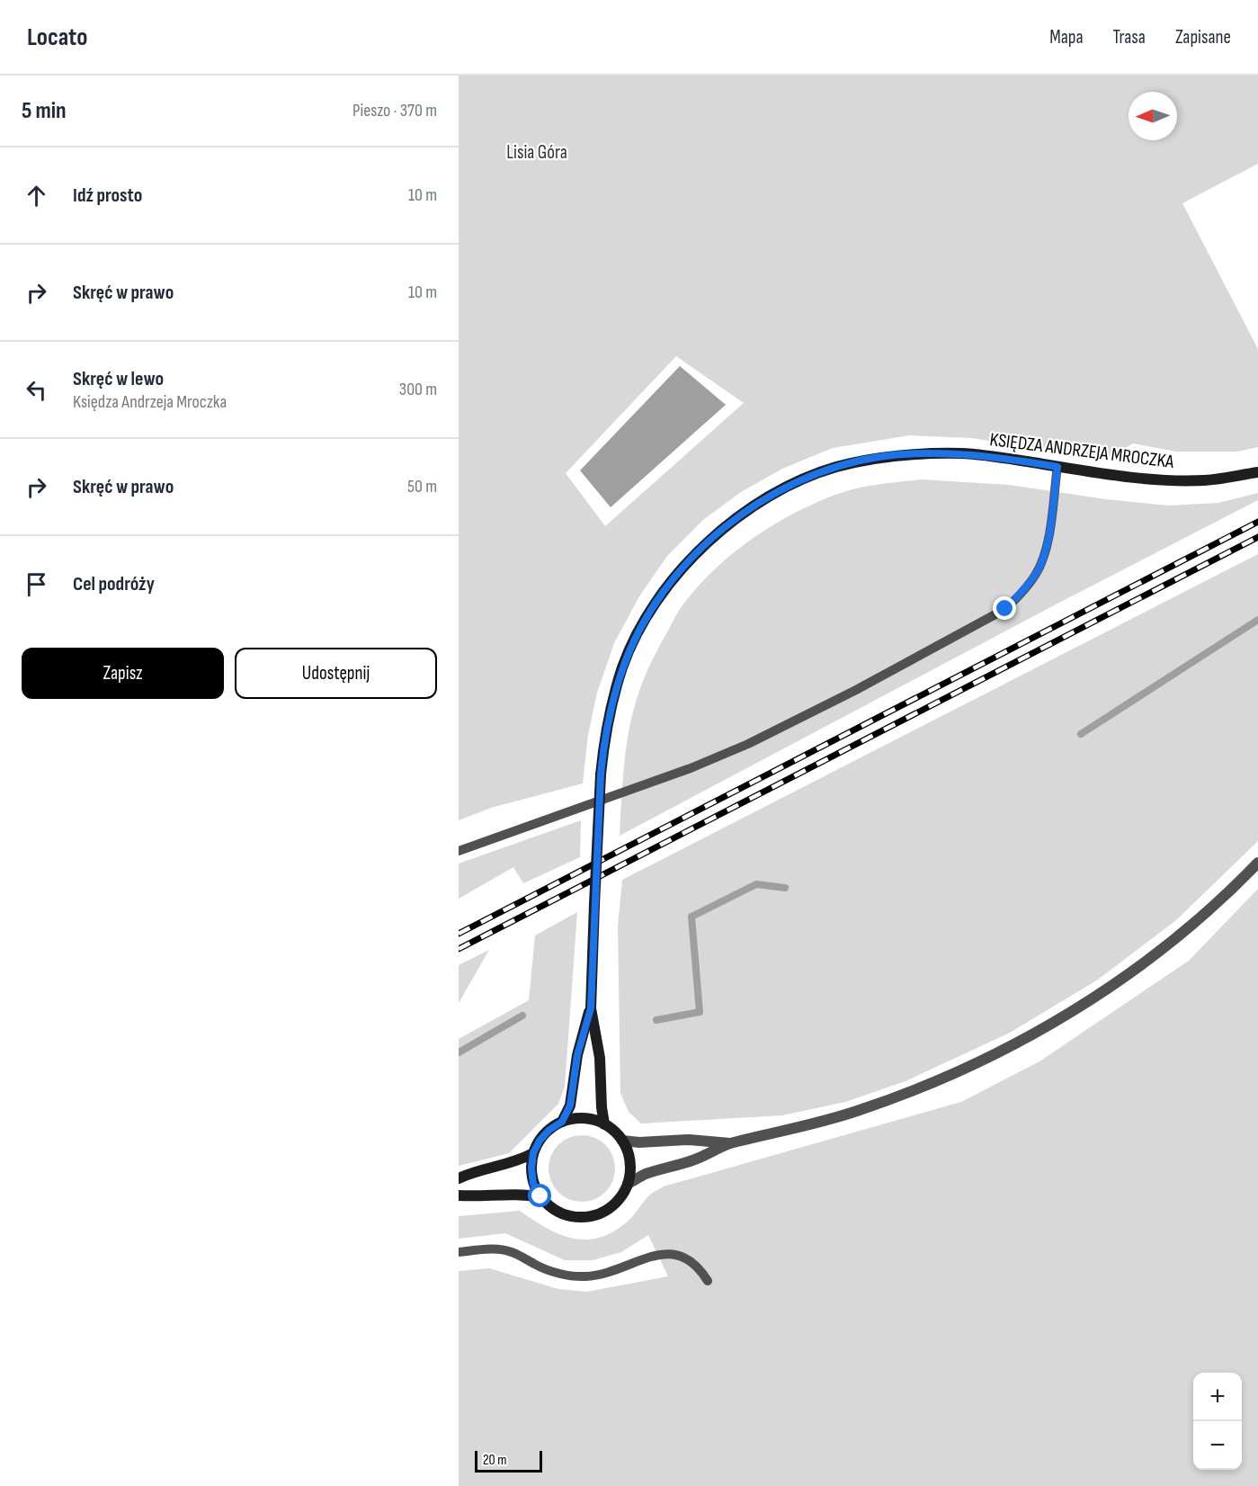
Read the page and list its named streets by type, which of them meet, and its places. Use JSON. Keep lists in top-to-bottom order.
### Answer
{
  "streets": {
    "street": ["KSIĘDZA ANDRZEJA MROCZKA"]
  },
  "parks": ["Lisia Góra"],
  "scale_bar": "20 m",
  "north": "left",
  "page": {
    "header": "Locato",
    "nav": ["Mapa", "Trasa", "Zapisane"],
    "heading": ["5 min", "Pieszo · 370 m"],
    "list": [
      ["Idź prosto", "10 m"],
      ["Skręć w prawo", "10 m"],
      ["Skręć w lewo", "Księdza Andrzeja Mroczka", "300 m"],
      ["Skręć w prawo", "50 m"],
      "Cel podróży"
    ],
    "buttons": ["Zapisz", "Udostępnij"],
    "map_buttons": ["+", "−"],
    "scale": "20 m"
  }
}
